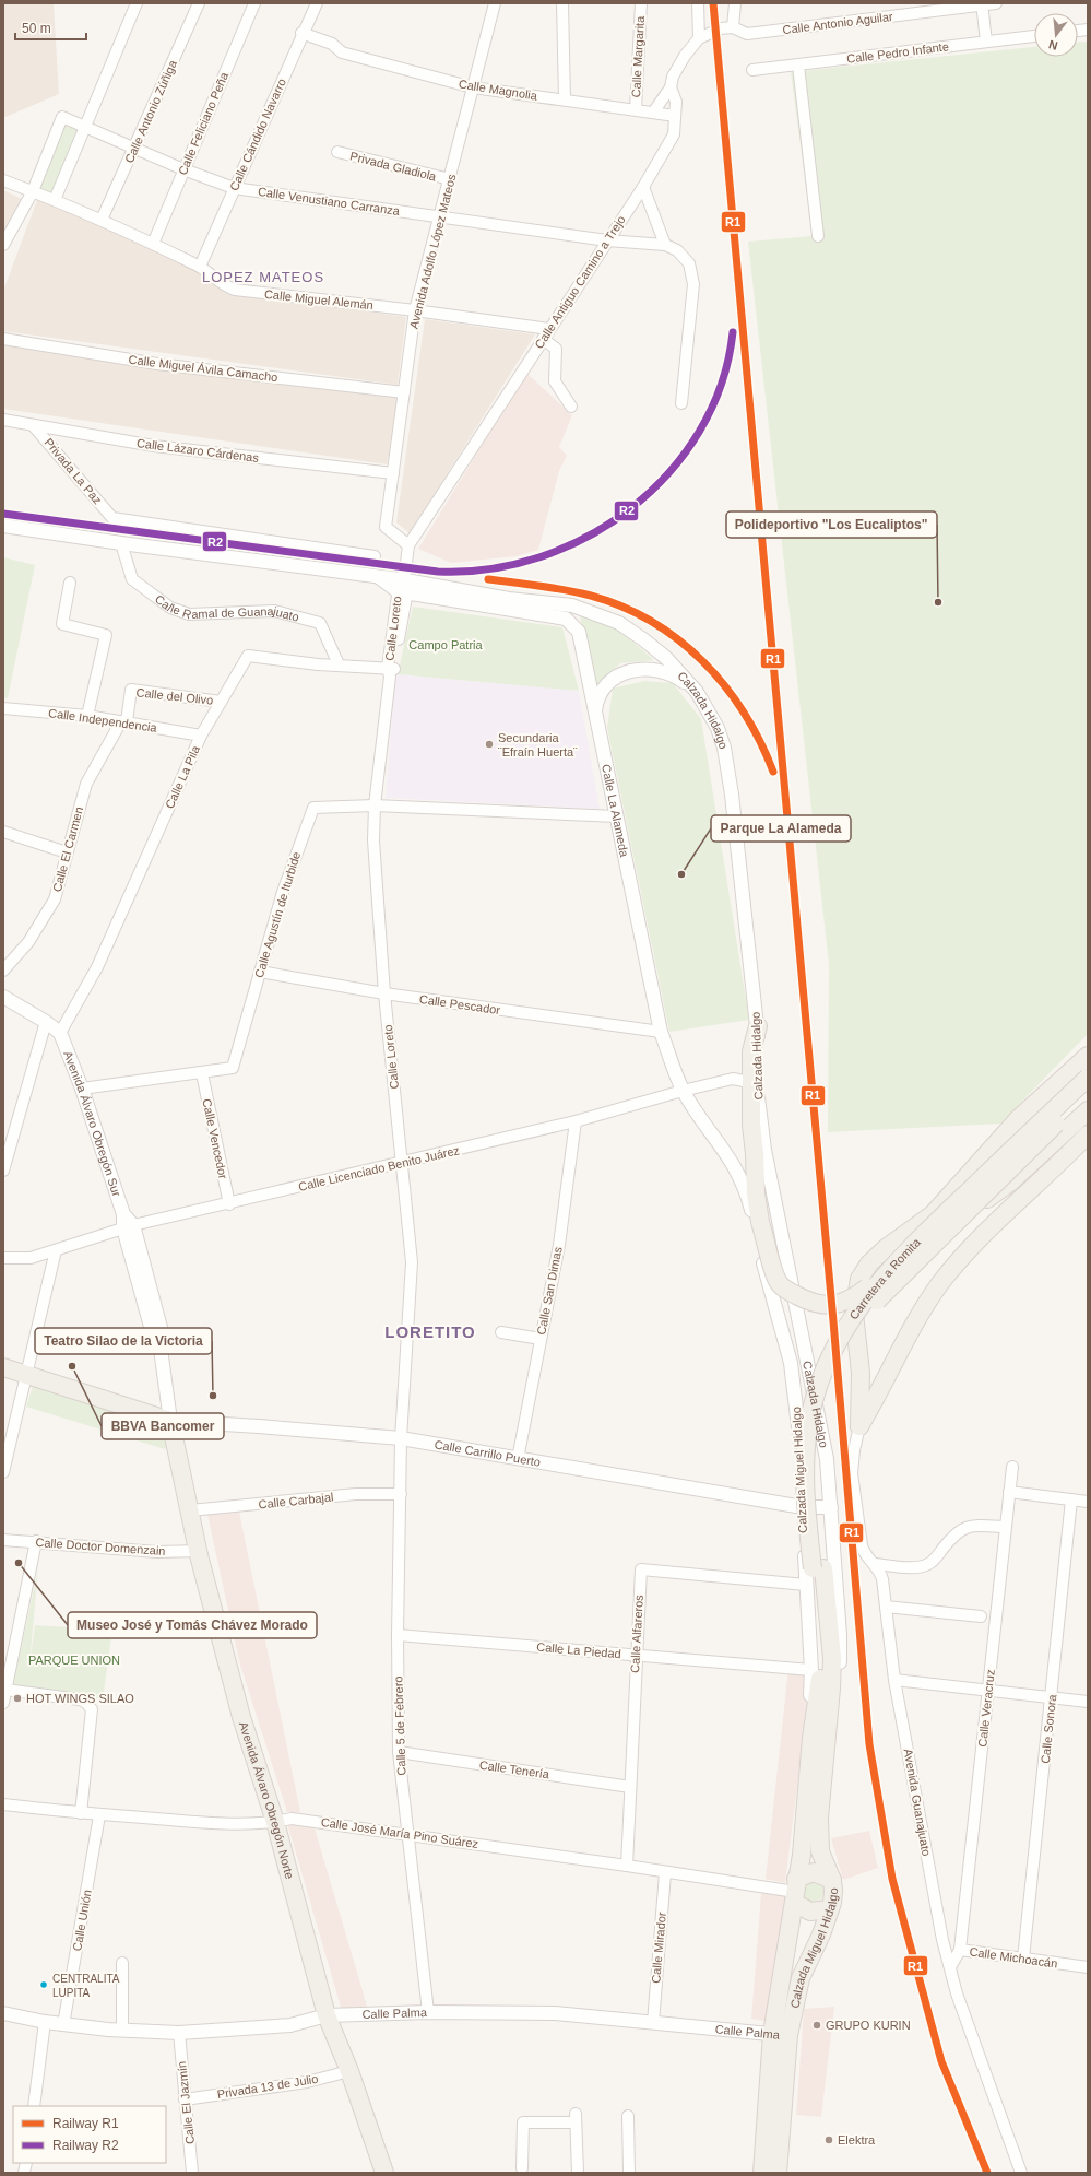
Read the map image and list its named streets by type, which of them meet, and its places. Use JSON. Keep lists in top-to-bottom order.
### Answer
{
  "streets": {
    "main road": ["Carretera a Romita", "Calzada Miguel Hidalgo", "Avenida Álvaro Obregón Norte"],
    "street": [
      "Calle Antonio Aguilar",
      "Calle Pedro Infante",
      "Calle Margarita",
      "Calle Magnolia",
      "Calle Antonio Zúñiga",
      "Calle Feliciano Peña",
      "Calle Cándido Navarro",
      "Privada Gladiola",
      "Calle Venustiano Carranza",
      "Avenida Adolfo López Mateos",
      "Calle Antiguo Camino a Trejo",
      "Calle Miguel Alemán",
      "Calle Miguel Ávila Camacho",
      "Calle Lázaro Cárdenas",
      "Privada La Paz",
      "Calle Ramal de Guanajuato",
      "Calle Loreto",
      "Calle del Olivo",
      "Calzada Hidalgo",
      "Calle Independencia",
      "Calle La Pila",
      "Calle La Alameda",
      "Calle El Carmen",
      "Calle Agustín de Iturbide",
      "Calle Pescador",
      "Avenida Álvaro Obregón Sur",
      "Calle Vencedor",
      "Calle Licenciado Benito Juárez",
      "Calle San Dimas",
      "Calle Carrillo Puerto",
      "Calle Carbajal",
      "Calle Doctor Domenzain",
      "Calle Alfareros",
      "Calle La Piedad",
      "Calle Veracruz",
      "Calle 5 de Febrero",
      "Calle Sonora",
      "Calle Tenería",
      "Avenida Guanajuato",
      "Calle José María Pino Suárez",
      "Calle Unión",
      "Calle Mirador",
      "Calle Michoacán",
      "Calle Palma",
      "Privada 13 de Julio",
      "Calle El Jazmín"
    ]
  },
  "crossings": [
    ["Calle Margarita", "Calle Magnolia"],
    ["Calle Magnolia", "Calle Cándido Navarro"],
    ["Calle Magnolia", "Avenida Adolfo López Mateos"],
    ["Calle Magnolia", "Calle Antiguo Camino a Trejo"],
    ["Calle Antonio Zúñiga", "Calle Venustiano Carranza"],
    ["Calle Antonio Zúñiga", "Calle Miguel Alemán"],
    ["Calle Feliciano Peña", "Calle Venustiano Carranza"],
    ["Calle Feliciano Peña", "Calle Miguel Alemán"],
    ["Calle Cándido Navarro", "Calle Venustiano Carranza"],
    ["Calle Cándido Navarro", "Calle Miguel Alemán"],
    ["Privada Gladiola", "Avenida Adolfo López Mateos"],
    ["Calle Venustiano Carranza", "Avenida Adolfo López Mateos"],
    ["Calle Venustiano Carranza", "Calle Antiguo Camino a Trejo"],
    ["Calle Venustiano Carranza", "Calle Miguel Alemán"],
    ["Avenida Adolfo López Mateos", "Calle Antiguo Camino a Trejo"],
    ["Avenida Adolfo López Mateos", "Calle Miguel Alemán"],
    ["Avenida Adolfo López Mateos", "Calle Miguel Ávila Camacho"],
    ["Avenida Adolfo López Mateos", "Calle Lázaro Cárdenas"],
    ["Calle Antiguo Camino a Trejo", "Calle Miguel Alemán"],
    ["Calle Antiguo Camino a Trejo", "Calle Loreto"],
    ["Calle Antiguo Camino a Trejo", "Calzada Hidalgo"],
    ["Calle Lázaro Cárdenas", "Privada La Paz"],
    ["Calle Ramal de Guanajuato", "Calle La Pila"],
    ["Calle Loreto", "Calzada Hidalgo"],
    ["Calle Loreto", "Calle La Pila"],
    ["Calle Loreto", "Calle Agustín de Iturbide"],
    ["Calle Loreto", "Calle Pescador"],
    ["Calle Loreto", "Calle Licenciado Benito Juárez"],
    ["Calle Loreto", "Calle Carrillo Puerto"],
    ["Calle Loreto", "Calle 5 de Febrero"],
    ["Calle del Olivo", "Calle Independencia"],
    ["Calle del Olivo", "Calle La Pila"],
    ["Calle del Olivo", "Calle El Carmen"],
    ["Calzada Hidalgo", "Calle Carrillo Puerto"],
    ["Calzada Hidalgo", "Calzada Miguel Hidalgo"],
    ["Calle Independencia", "Calle La Pila"],
    ["Calle Independencia", "Calle El Carmen"],
    ["Calle La Pila", "Avenida Álvaro Obregón Sur"],
    ["Calle La Alameda", "Calle Agustín de Iturbide"],
    ["Calle La Alameda", "Calle Pescador"],
    ["Calle La Alameda", "Calle Licenciado Benito Juárez"],
    ["Calle La Alameda", "Calzada Miguel Hidalgo"],
    ["Calle Agustín de Iturbide", "Calle Pescador"],
    ["Calle Agustín de Iturbide", "Avenida Álvaro Obregón Sur"],
    ["Calle Agustín de Iturbide", "Calle Vencedor"],
    ["Avenida Álvaro Obregón Sur", "Calle Licenciado Benito Juárez"],
    ["Avenida Álvaro Obregón Sur", "Calle Carrillo Puerto"],
    ["Avenida Álvaro Obregón Sur", "Avenida Álvaro Obregón Norte"],
    ["Calle Vencedor", "Calle Licenciado Benito Juárez"],
    ["Calle Licenciado Benito Juárez", "Calle San Dimas"],
    ["Carretera a Romita", "Calzada Miguel Hidalgo"],
    ["Calle San Dimas", "Calle Carrillo Puerto"],
    ["Calle Carrillo Puerto", "Calzada Miguel Hidalgo"],
    ["Calle Carrillo Puerto", "Calle 5 de Febrero"],
    ["Calle Carrillo Puerto", "Avenida Álvaro Obregón Norte"],
    ["Calzada Miguel Hidalgo", "Calle Alfareros"],
    ["Calzada Miguel Hidalgo", "Calle La Piedad"],
    ["Calzada Miguel Hidalgo", "Calle José María Pino Suárez"],
    ["Calzada Miguel Hidalgo", "Calle Palma"],
    ["Calle Carbajal", "Calle 5 de Febrero"],
    ["Calle Carbajal", "Avenida Álvaro Obregón Norte"],
    ["Calle Doctor Domenzain", "Avenida Álvaro Obregón Norte"],
    ["Calle Alfareros", "Calle La Piedad"],
    ["Calle Alfareros", "Calle Tenería"],
    ["Calle Alfareros", "Calle José María Pino Suárez"],
    ["Calle La Piedad", "Calle 5 de Febrero"],
    ["Calle Veracruz", "Calle Michoacán"],
    ["Calle 5 de Febrero", "Calle Tenería"],
    ["Calle 5 de Febrero", "Calle José María Pino Suárez"],
    ["Calle 5 de Febrero", "Calle Palma"],
    ["Calle Sonora", "Calle Michoacán"],
    ["Avenida Álvaro Obregón Norte", "Calle José María Pino Suárez"],
    ["Avenida Álvaro Obregón Norte", "Calle Palma"],
    ["Avenida Álvaro Obregón Norte", "Privada 13 de Julio"],
    ["Avenida Guanajuato", "Calle Michoacán"],
    ["Calle José María Pino Suárez", "Calle Unión"],
    ["Calle José María Pino Suárez", "Calle Mirador"],
    ["Calle Unión", "Calle Palma"],
    ["Calle Mirador", "Calle Palma"],
    ["Calle Palma", "Calle El Jazmín"],
    ["Privada 13 de Julio", "Calle El Jazmín"]
  ],
  "districts": ["LOPEZ MATEOS", "LORETITO"],
  "parks": ["Campo Patria", "PARQUE UNION"],
  "places": [
    "Polideportivo \"Los Eucaliptos\"",
    "Secundaria ¨Efraín Huerta¨",
    "Parque La Alameda",
    "BBVA Bancomer",
    "Teatro Silao de la Victoria",
    "Museo José y Tomás Chávez Morado",
    "HOT WINGS SILAO",
    "CENTRALITA LUPITA",
    "GRUPO KURIN",
    "Elektra"
  ],
  "lines": ["rail line R1", "rail line R2"],
  "legend": ["Railway R1", "Railway R2"],
  "scale_bar": "50 m",
  "north": "bottom"
}
